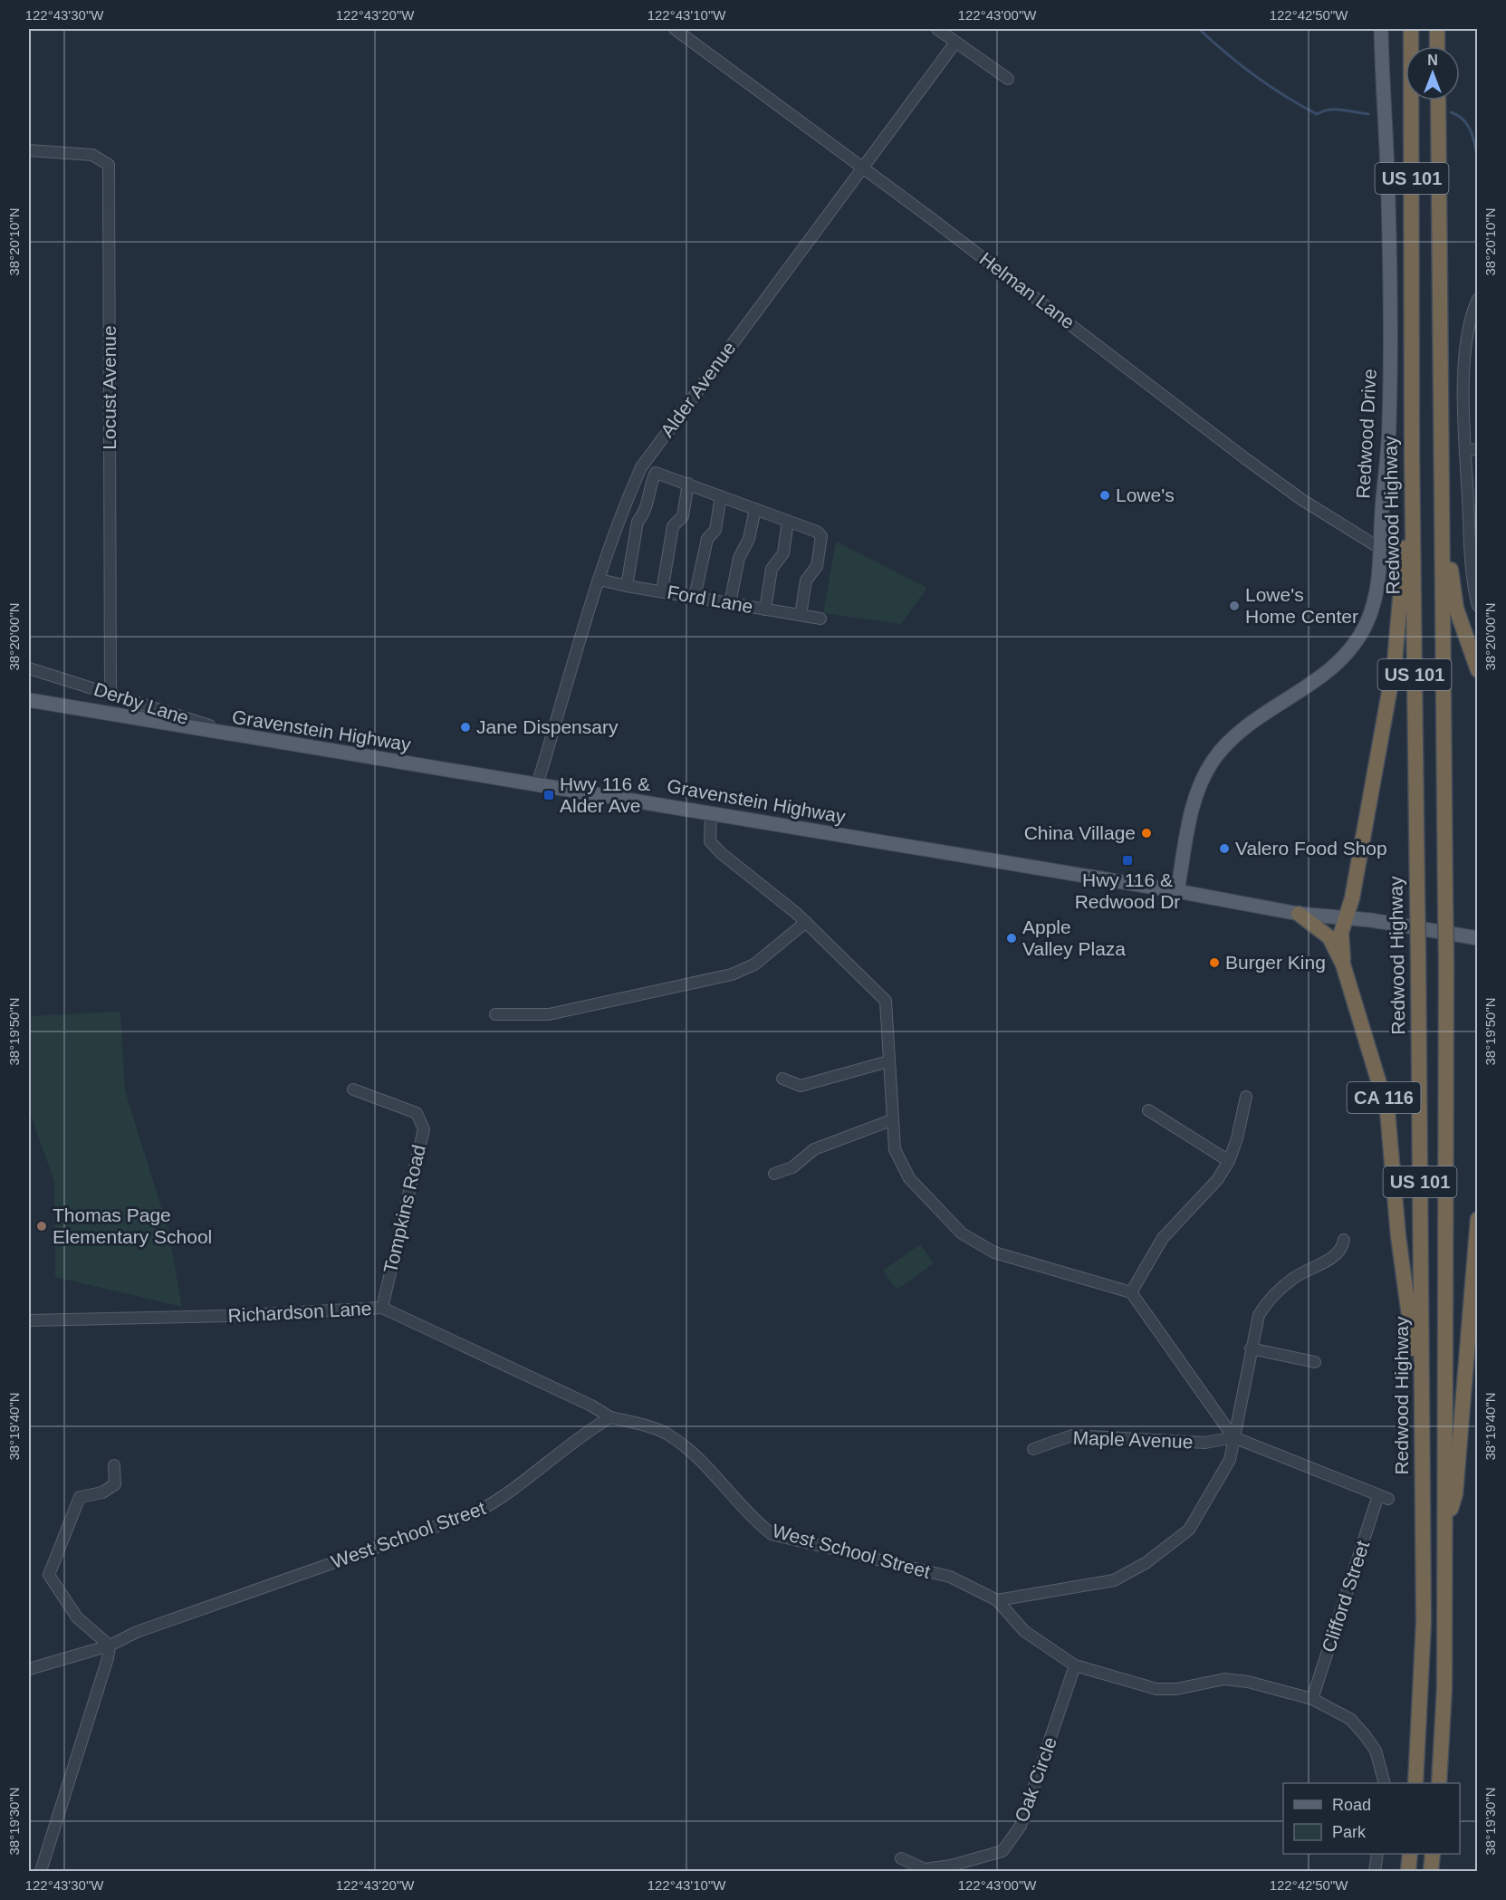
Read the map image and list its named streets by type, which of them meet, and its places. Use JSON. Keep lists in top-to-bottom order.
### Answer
{
  "streets": {
    "highway": ["US 101", "Redwood Highway", "CA 116"],
    "main road": ["Redwood Drive", "Gravenstein Highway"],
    "street": [
      "Helman Lane",
      "Locust Avenue",
      "Alder Avenue",
      "Ford Lane",
      "Derby Lane",
      "Tompkins Road",
      "Richardson Lane",
      "Maple Avenue",
      "West School Street",
      "Clifford Street",
      "Oak Circle"
    ]
  },
  "crossings": [
    ["Helman Lane", "Alder Avenue"],
    ["Helman Lane", "Redwood Drive"],
    ["Locust Avenue", "Derby Lane"],
    ["Alder Avenue", "Ford Lane"],
    ["Alder Avenue", "Gravenstein Highway"],
    ["Redwood Drive", "Gravenstein Highway"],
    ["Redwood Highway", "CA 116"],
    ["Derby Lane", "Gravenstein Highway"],
    ["Gravenstein Highway", "CA 116"],
    ["Tompkins Road", "Richardson Lane"],
    ["Richardson Lane", "West School Street"],
    ["Maple Avenue", "Clifford Street"],
    ["West School Street", "Clifford Street"],
    ["West School Street", "Oak Circle"]
  ],
  "places": {
    "other": [
      "Lowe's",
      "Lowe's Home Center",
      "Jane Dispensary",
      "China Village",
      "Valero Food Shop",
      "Apple Valley Plaza",
      "Burger King",
      "Thomas Page Elementary School"
    ],
    "transit": ["Hwy 116 & Alder Ave", "Hwy 116 & Redwood Dr"]
  },
  "legend": ["Road", "Park"],
  "north": "top",
  "coordinates": [
    "122°43'30\"W",
    "122°43'20\"W",
    "122°43'10\"W",
    "122°43'00\"W",
    "122°42'50\"W",
    "38°20'10\"N",
    "38°20'00\"N",
    "38°19'50\"N",
    "38°19'40\"N",
    "38°19'30\"N"
  ]
}
